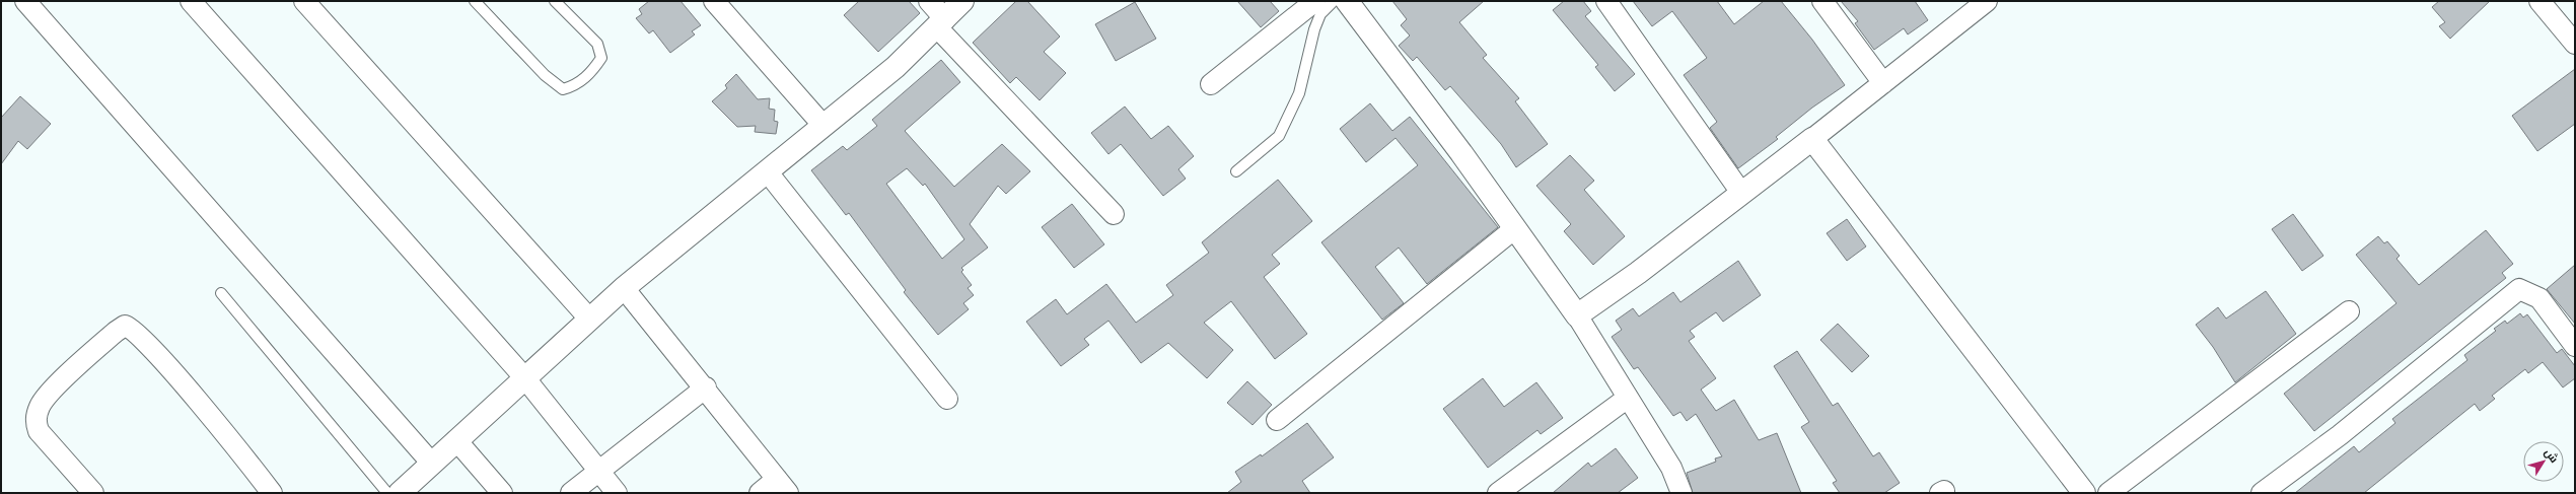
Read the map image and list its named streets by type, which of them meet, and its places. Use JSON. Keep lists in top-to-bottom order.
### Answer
{
  "north": "top right"
}
